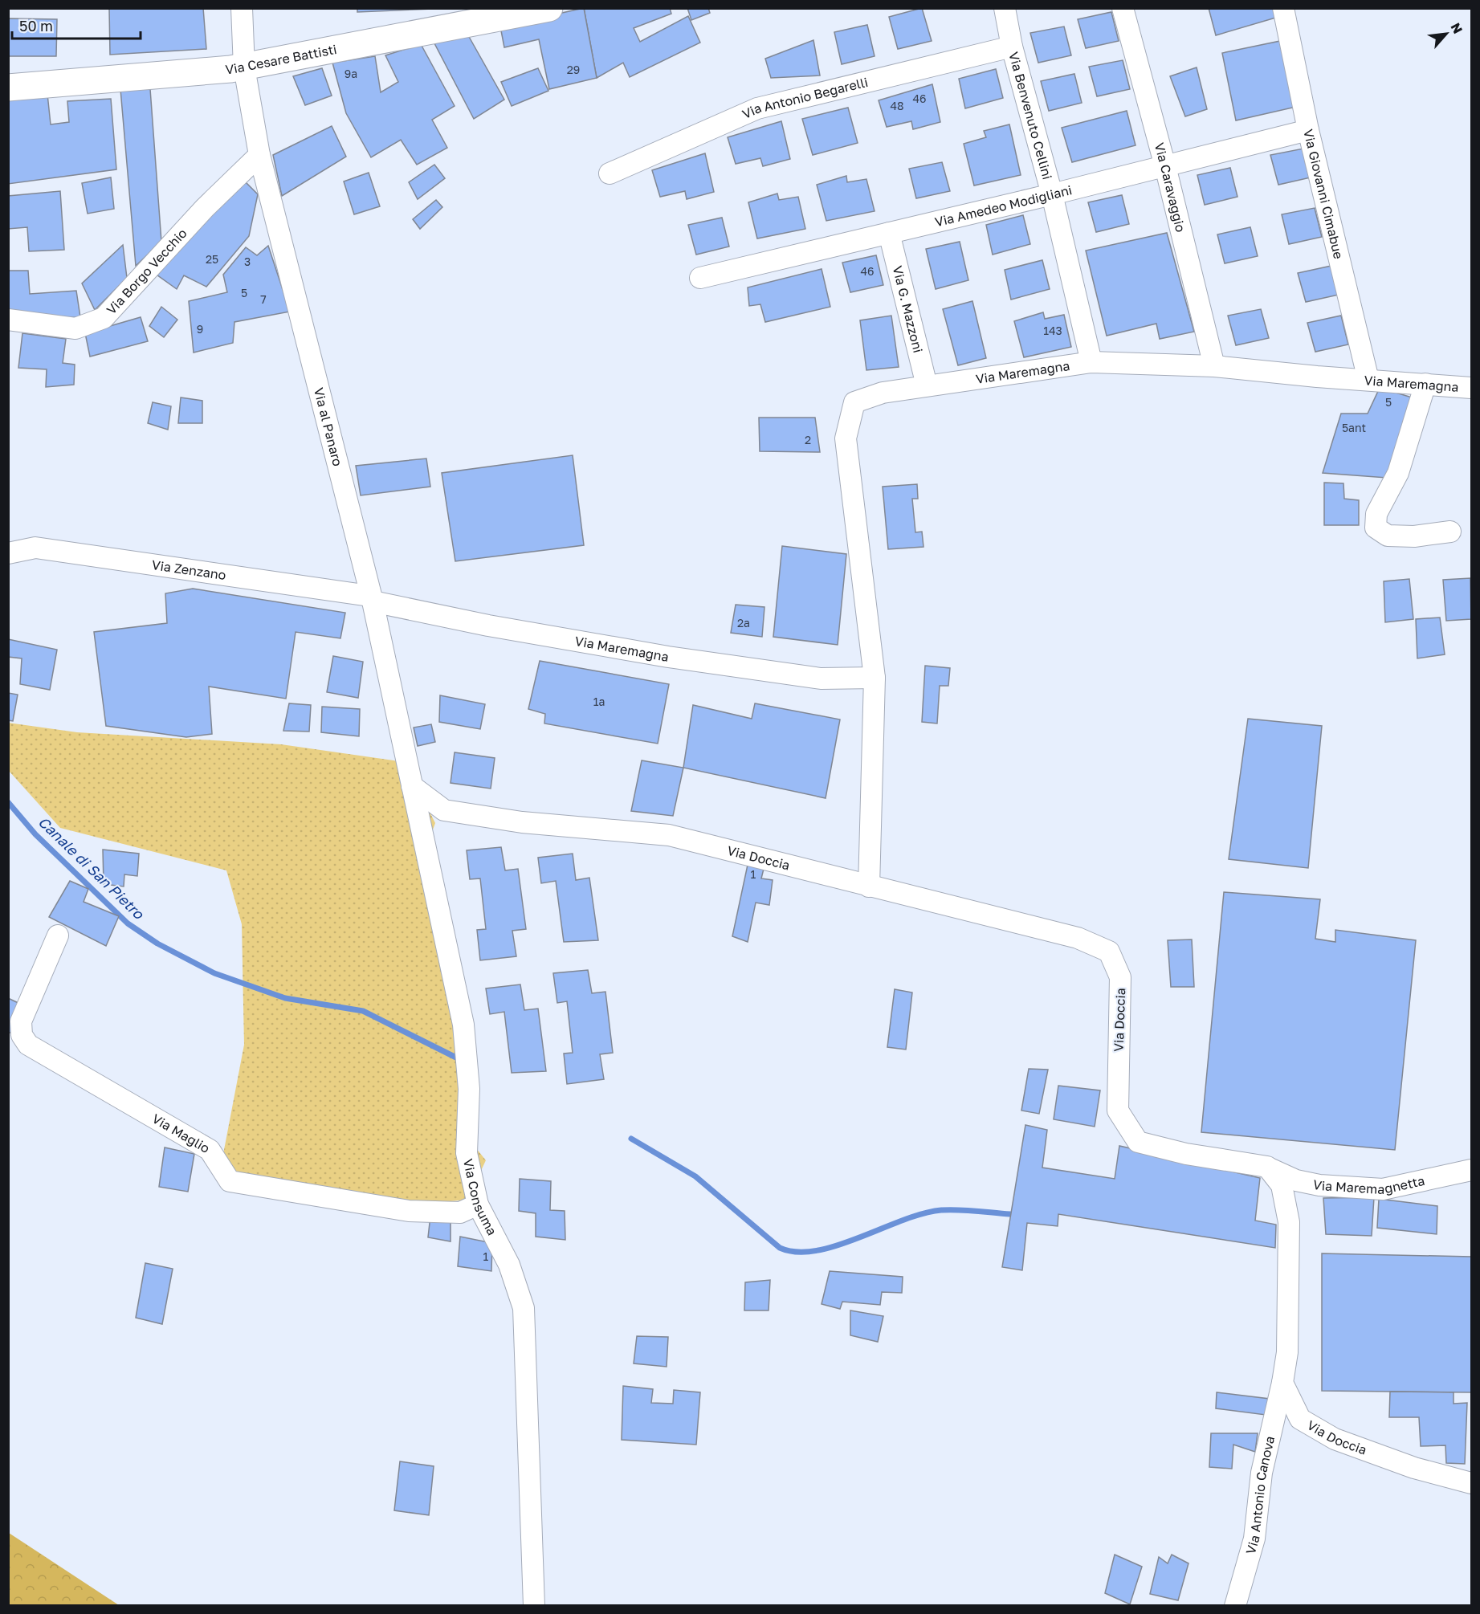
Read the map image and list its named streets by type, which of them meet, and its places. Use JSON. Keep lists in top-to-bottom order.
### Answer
{
  "streets": {
    "main road": ["Via Cesare Battisti"],
    "street": [
      "Via Antonio Begarelli",
      "Via Benvenuto Cellini",
      "Via Caravaggio",
      "Via Giovanni Cimabue",
      "Via Amedeo Modigliani",
      "Via Borgo Vecchio",
      "Via G. Mazzoni",
      "Via Maremagna",
      "Via al Panaro",
      "Via Zenzano",
      "Via Doccia",
      "Via Maglio",
      "Via Maremagnetta",
      "Via Consuma",
      "Via Antonio Canova"
    ]
  },
  "crossings": [
    ["Via Cesare Battisti", "Via al Panaro"],
    ["Via Antonio Begarelli", "Via Benvenuto Cellini"],
    ["Via Benvenuto Cellini", "Via Amedeo Modigliani"],
    ["Via Benvenuto Cellini", "Via Maremagna"],
    ["Via Caravaggio", "Via Amedeo Modigliani"],
    ["Via Caravaggio", "Via Maremagna"],
    ["Via Giovanni Cimabue", "Via Amedeo Modigliani"],
    ["Via Giovanni Cimabue", "Via Maremagna"],
    ["Via Amedeo Modigliani", "Via G. Mazzoni"],
    ["Via Borgo Vecchio", "Via al Panaro"],
    ["Via G. Mazzoni", "Via Maremagna"],
    ["Via Maremagna", "Via al Panaro"],
    ["Via Maremagna", "Via Zenzano"],
    ["Via Maremagna", "Via Doccia"],
    ["Via al Panaro", "Via Zenzano"],
    ["Via al Panaro", "Via Doccia"],
    ["Via al Panaro", "Via Consuma"],
    ["Via Doccia", "Via Maremagnetta"],
    ["Via Doccia", "Via Consuma"],
    ["Via Doccia", "Via Antonio Canova"],
    ["Via Maglio", "Via Consuma"]
  ],
  "water": ["Canale di San Pietro"],
  "house_numbers": [
    "29",
    "9a",
    "46",
    "48",
    "25",
    "3",
    "46",
    "5",
    "7",
    "9",
    "143",
    "5",
    "5ant",
    "2",
    "2a",
    "1a",
    "1",
    "1"
  ],
  "scale_bar": "50 m",
  "north": "top right"
}
